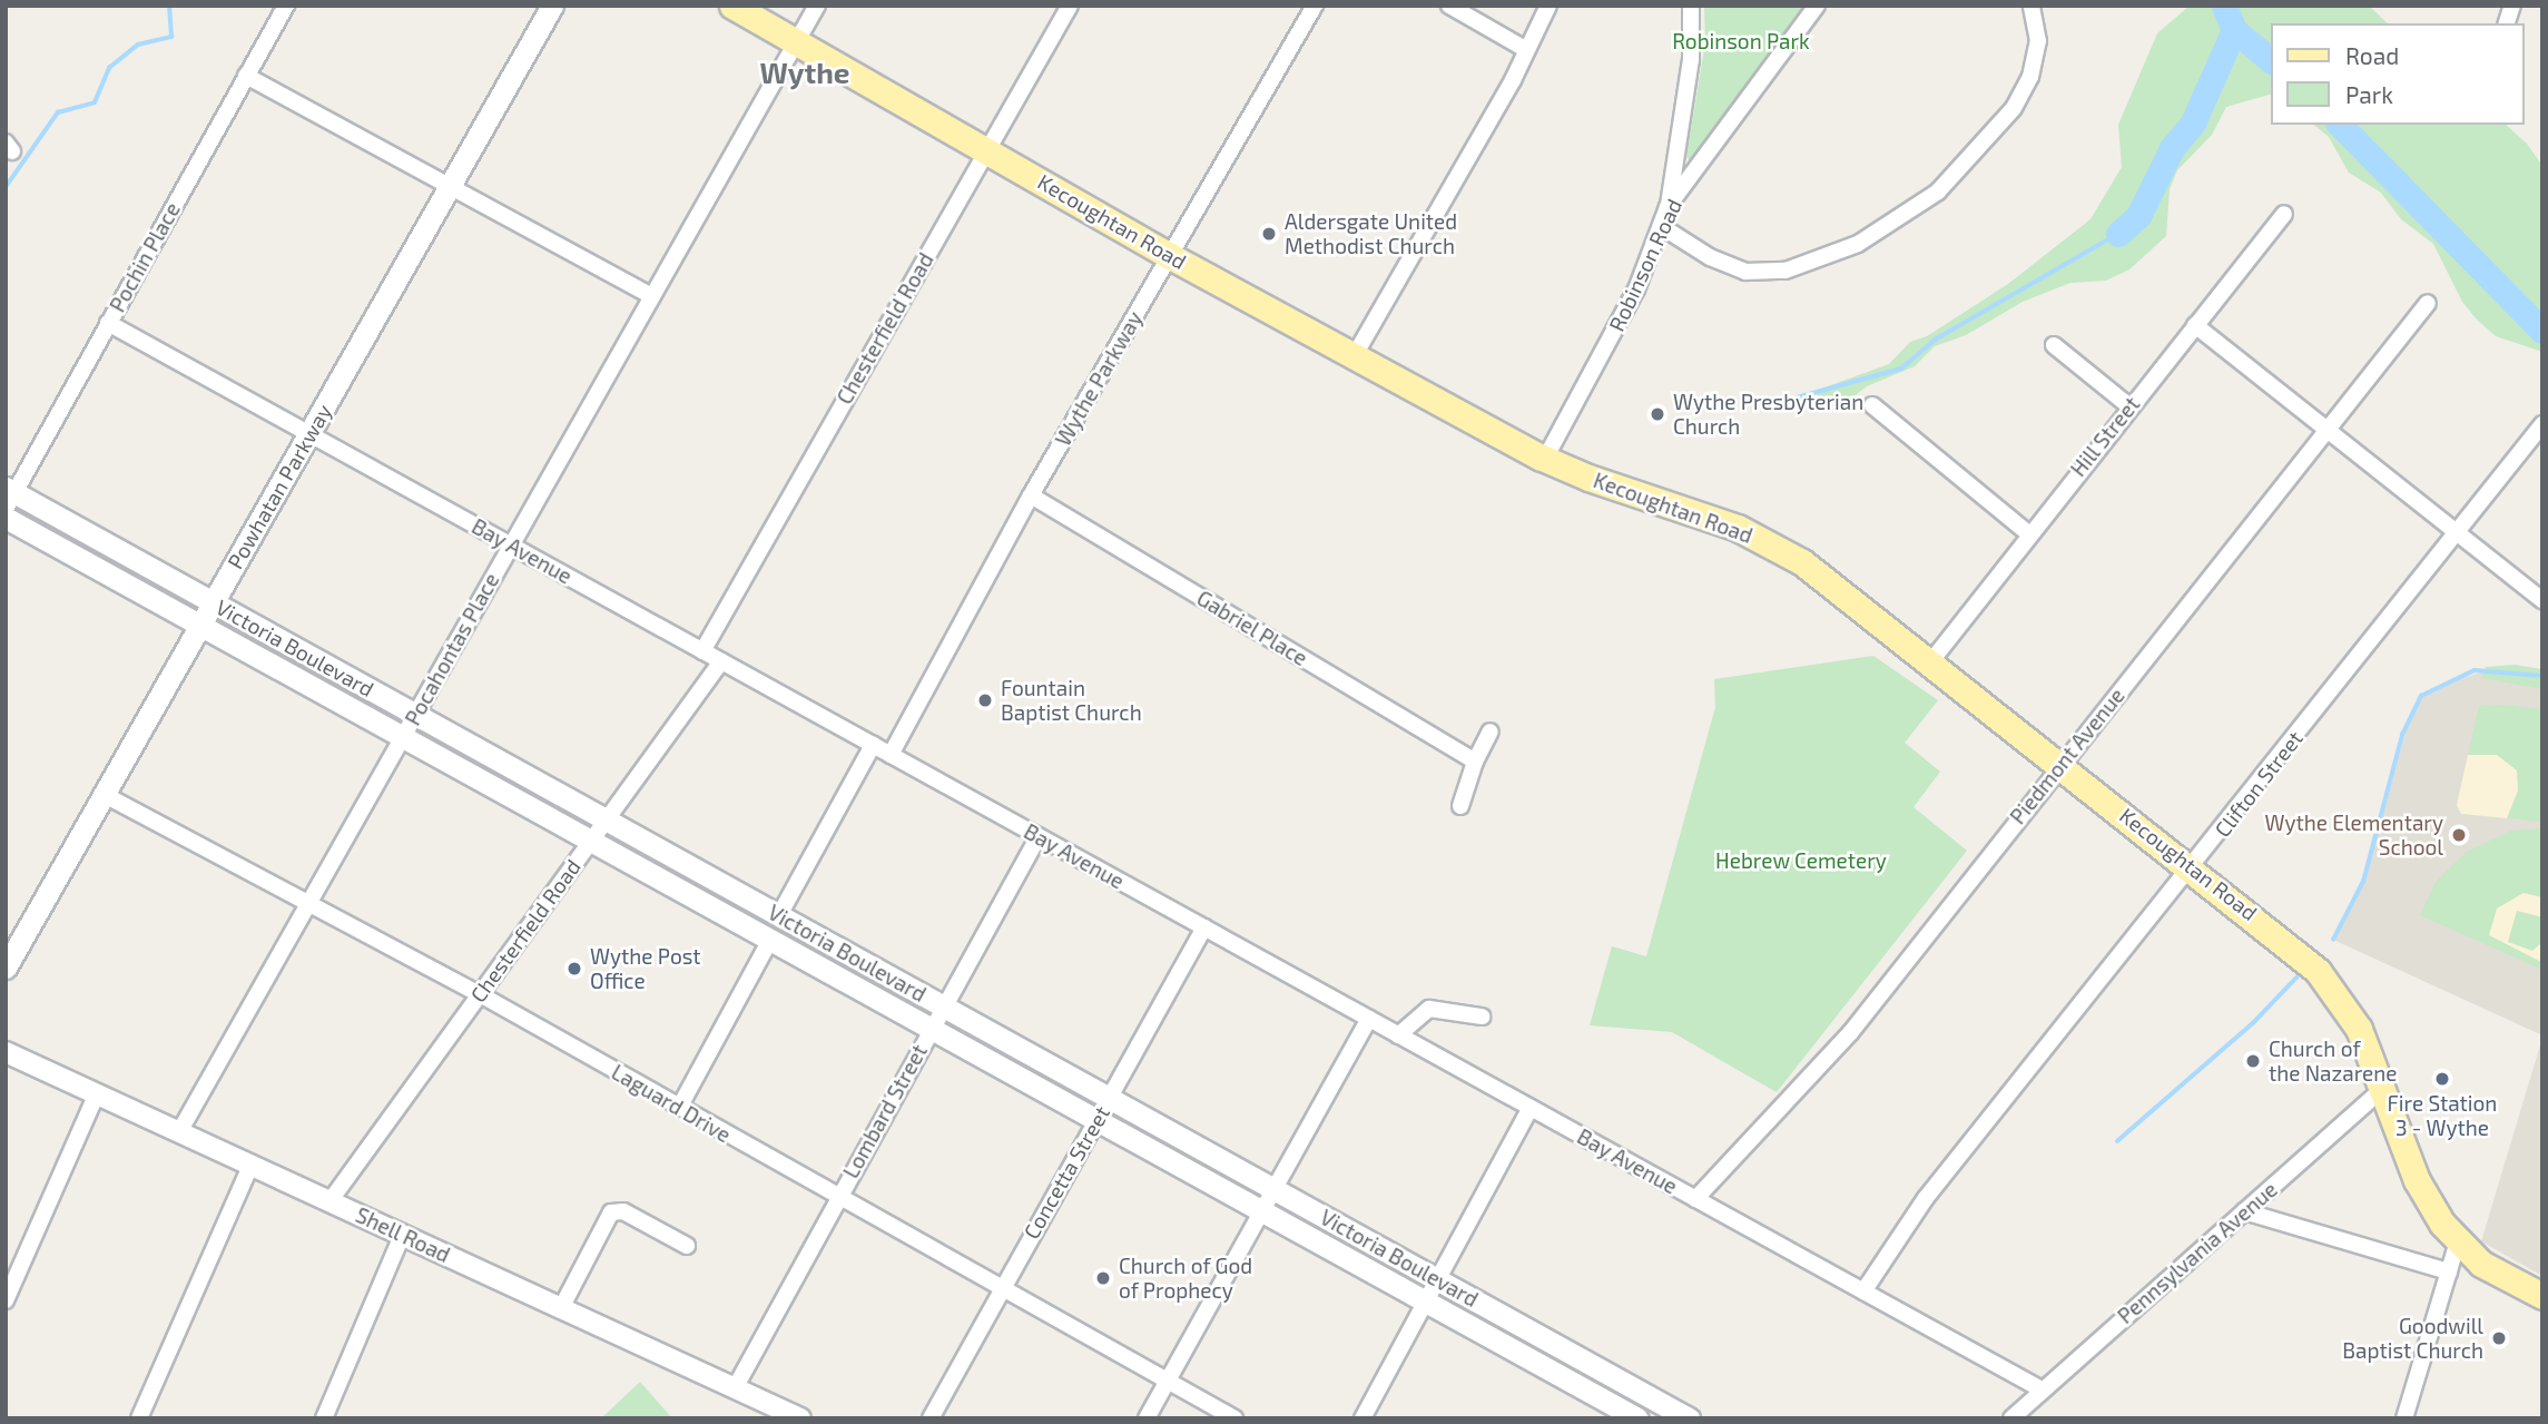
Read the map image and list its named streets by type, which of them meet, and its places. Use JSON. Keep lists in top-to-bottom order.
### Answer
{
  "streets": {
    "main road": ["Kecoughtan Road", "Powhatan Parkway", "Victoria Boulevard"],
    "street": [
      "Pochin Place",
      "Robinson Road",
      "Chesterfield Road",
      "Wythe Parkway",
      "Hill Street",
      "Bay Avenue",
      "Gabriel Place",
      "Pocahontas Place",
      "Piedmont Avenue",
      "Clifton Street",
      "Laguard Drive",
      "Lombard Street",
      "Concetta Street",
      "Shell Road",
      "Pennsylvania Avenue"
    ]
  },
  "crossings": [
    ["Kecoughtan Road", "Robinson Road"],
    ["Kecoughtan Road", "Chesterfield Road"],
    ["Kecoughtan Road", "Wythe Parkway"],
    ["Kecoughtan Road", "Hill Street"],
    ["Kecoughtan Road", "Pocahontas Place"],
    ["Kecoughtan Road", "Piedmont Avenue"],
    ["Kecoughtan Road", "Clifton Street"],
    ["Kecoughtan Road", "Pennsylvania Avenue"],
    ["Pochin Place", "Bay Avenue"],
    ["Pochin Place", "Victoria Boulevard"],
    ["Chesterfield Road", "Bay Avenue"],
    ["Chesterfield Road", "Victoria Boulevard"],
    ["Chesterfield Road", "Laguard Drive"],
    ["Chesterfield Road", "Shell Road"],
    ["Wythe Parkway", "Bay Avenue"],
    ["Wythe Parkway", "Gabriel Place"],
    ["Powhatan Parkway", "Bay Avenue"],
    ["Powhatan Parkway", "Victoria Boulevard"],
    ["Powhatan Parkway", "Laguard Drive"],
    ["Bay Avenue", "Pocahontas Place"],
    ["Bay Avenue", "Piedmont Avenue"],
    ["Bay Avenue", "Clifton Street"],
    ["Bay Avenue", "Lombard Street"],
    ["Bay Avenue", "Concetta Street"],
    ["Bay Avenue", "Pennsylvania Avenue"],
    ["Victoria Boulevard", "Pocahontas Place"],
    ["Victoria Boulevard", "Lombard Street"],
    ["Victoria Boulevard", "Concetta Street"],
    ["Pocahontas Place", "Laguard Drive"],
    ["Pocahontas Place", "Shell Road"],
    ["Laguard Drive", "Lombard Street"],
    ["Laguard Drive", "Concetta Street"],
    ["Lombard Street", "Shell Road"]
  ],
  "districts": ["Wythe"],
  "parks": ["Robinson Park", "Hebrew Cemetery"],
  "places": [
    "Aldersgate United Methodist Church",
    "Wythe Presbyterian Church",
    "Fountain Baptist Church",
    "Wythe Elementary School",
    "Wythe Post Office",
    "Church of the Nazarene",
    "Fire Station 3 - Wythe",
    "Church of God of Prophecy",
    "Goodwill Baptist Church"
  ],
  "legend": ["Road", "Park"]
}
